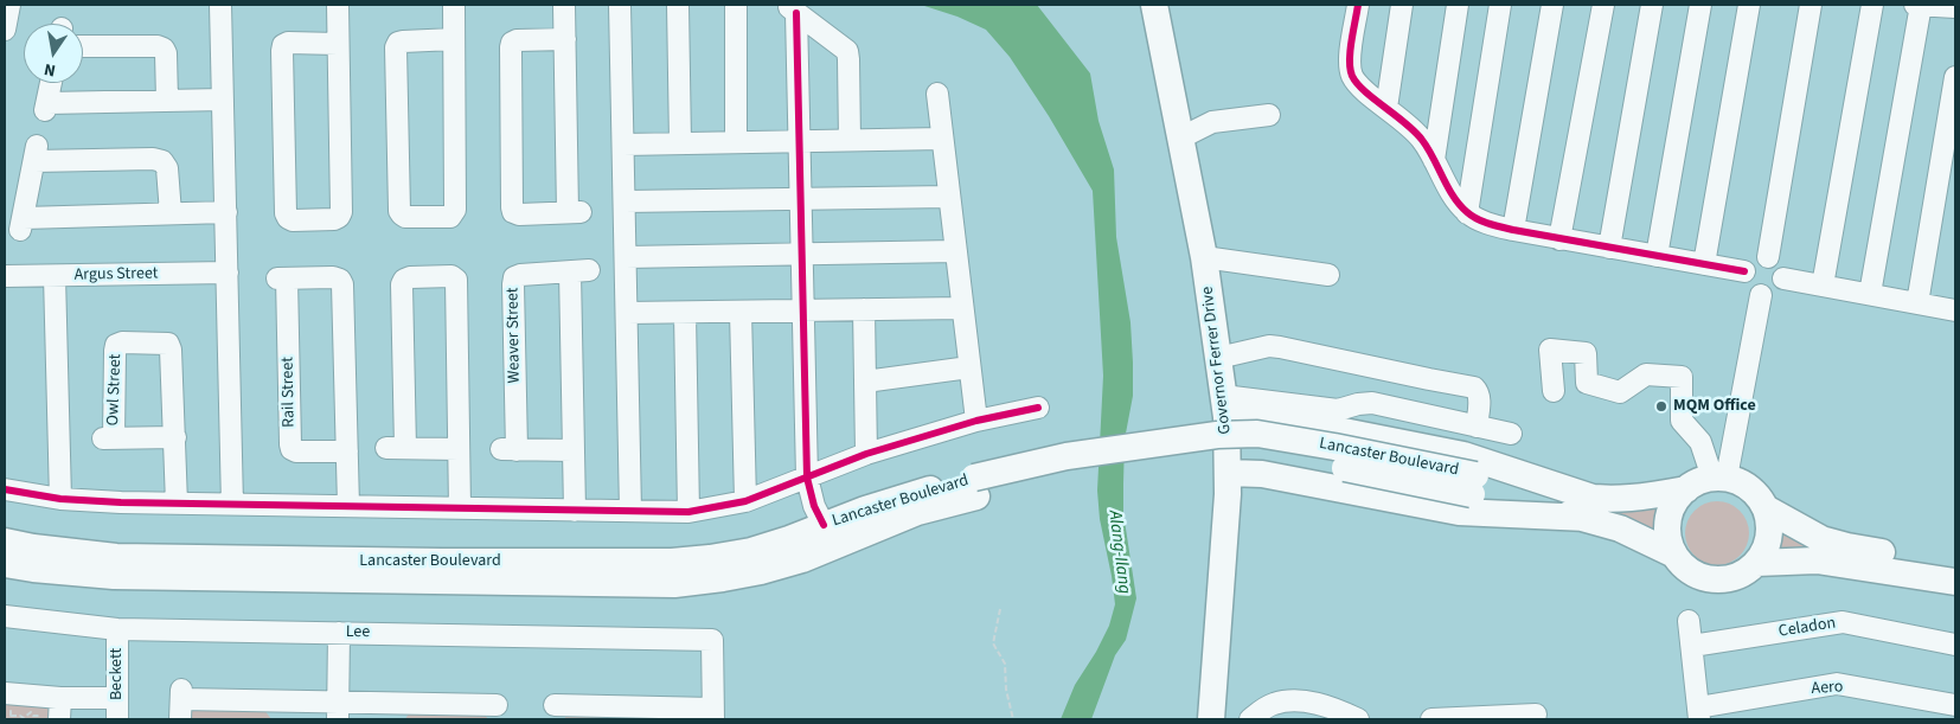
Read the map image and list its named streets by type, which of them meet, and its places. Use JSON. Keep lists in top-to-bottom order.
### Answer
{
  "streets": {
    "main road": ["Governor Ferrer Drive", "Lancaster Boulevard"],
    "street": [
      "Argus Street",
      "Weaver Street",
      "Owl Street",
      "Rail Street",
      "Celadon",
      "Lee",
      "Beckett",
      "Aero"
    ]
  },
  "crossings": [
    ["Lee", "Beckett"]
  ],
  "water": ["Alang-Ilang"],
  "places": ["MQM Office"],
  "north": "bottom"
}
